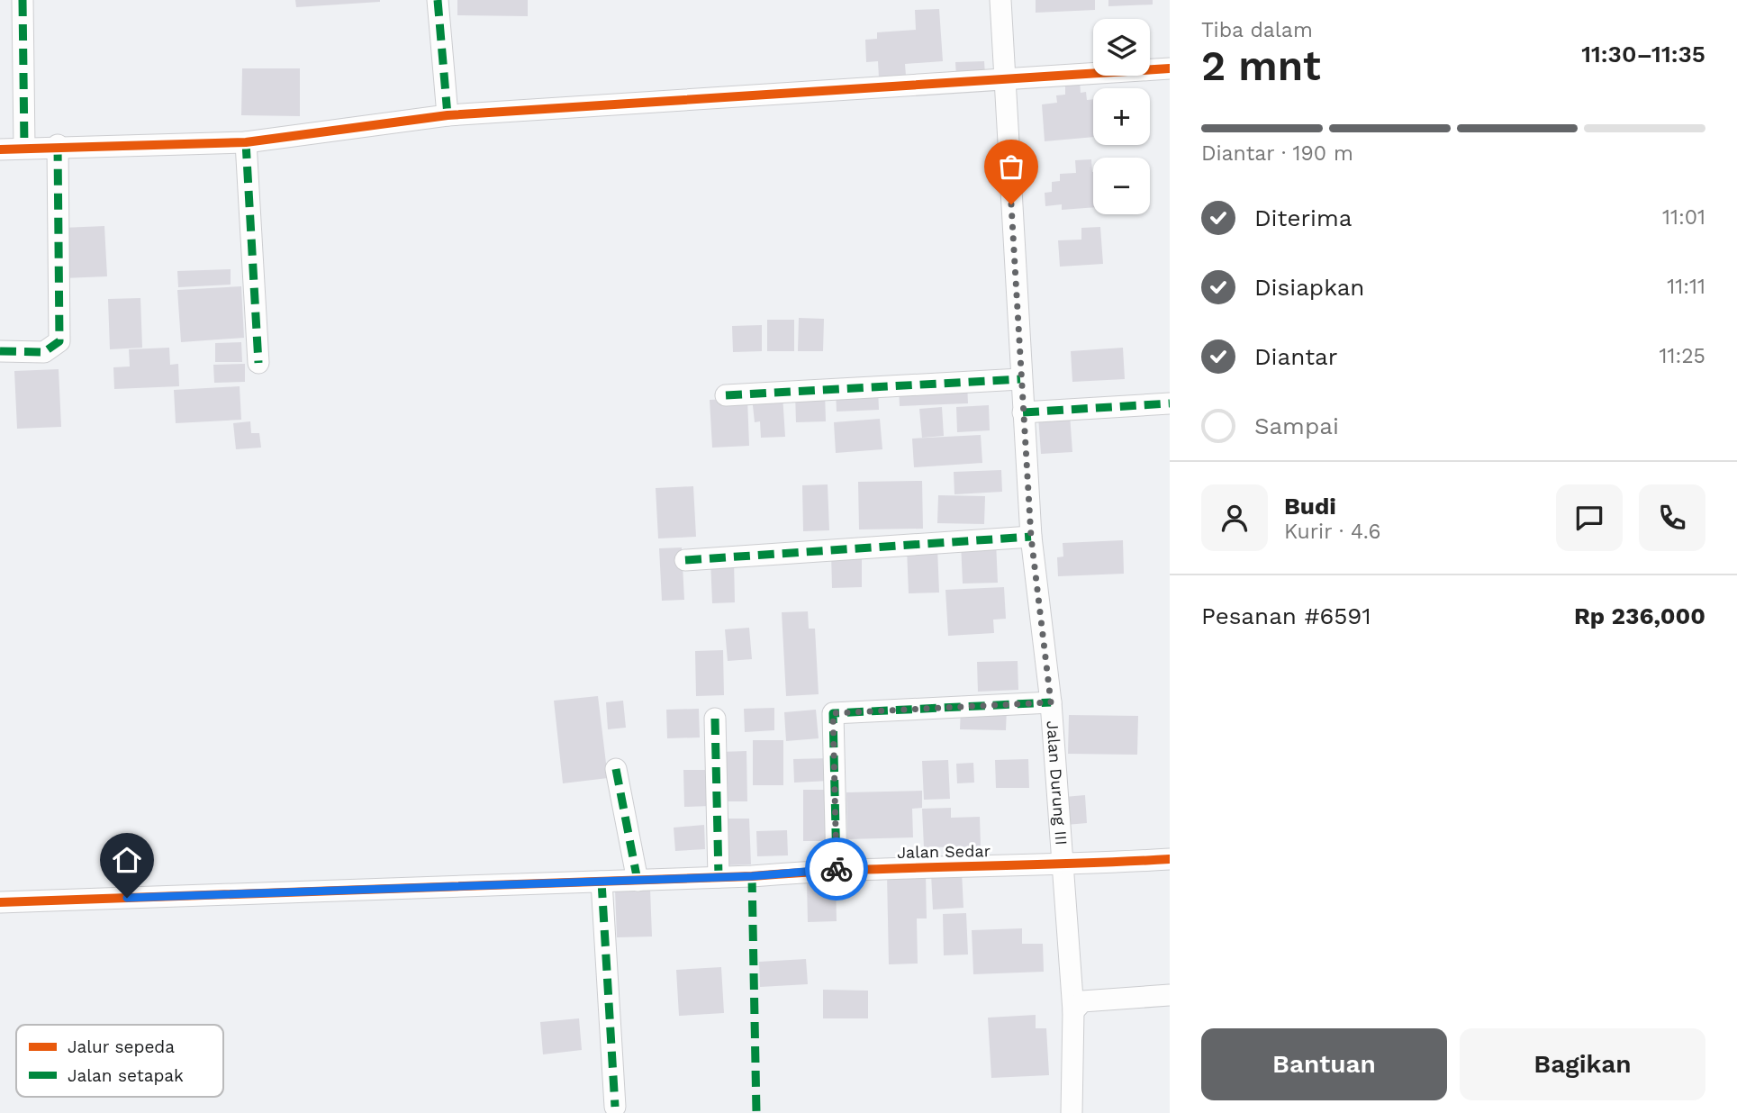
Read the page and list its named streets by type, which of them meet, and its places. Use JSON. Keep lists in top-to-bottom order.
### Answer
{
  "streets": {
    "street": ["Jalan Durung III", "Jalan Sedar"]
  },
  "crossings": [
    ["Jalan Durung III", "Jalan Sedar"]
  ],
  "legend": ["Jalur sepeda", "Jalan setapak"],
  "page": {
    "heading": ["2 mnt", "Tiba dalam", "11:30–11:35"],
    "panel": [
      "Budi",
      "Kurir · 4.6",
      "Pesanan #6591",
      "Rp 236,000"
    ],
    "map_buttons": ["+", "−"],
    "bar": "Diantar · 190 m",
    "list": [
      ["Diterima", "11:01"],
      ["Disiapkan", "11:11"],
      ["Diantar", "11:25"],
      "Sampai"
    ],
    "buttons": ["Bantuan", "Bagikan"]
  }
}
